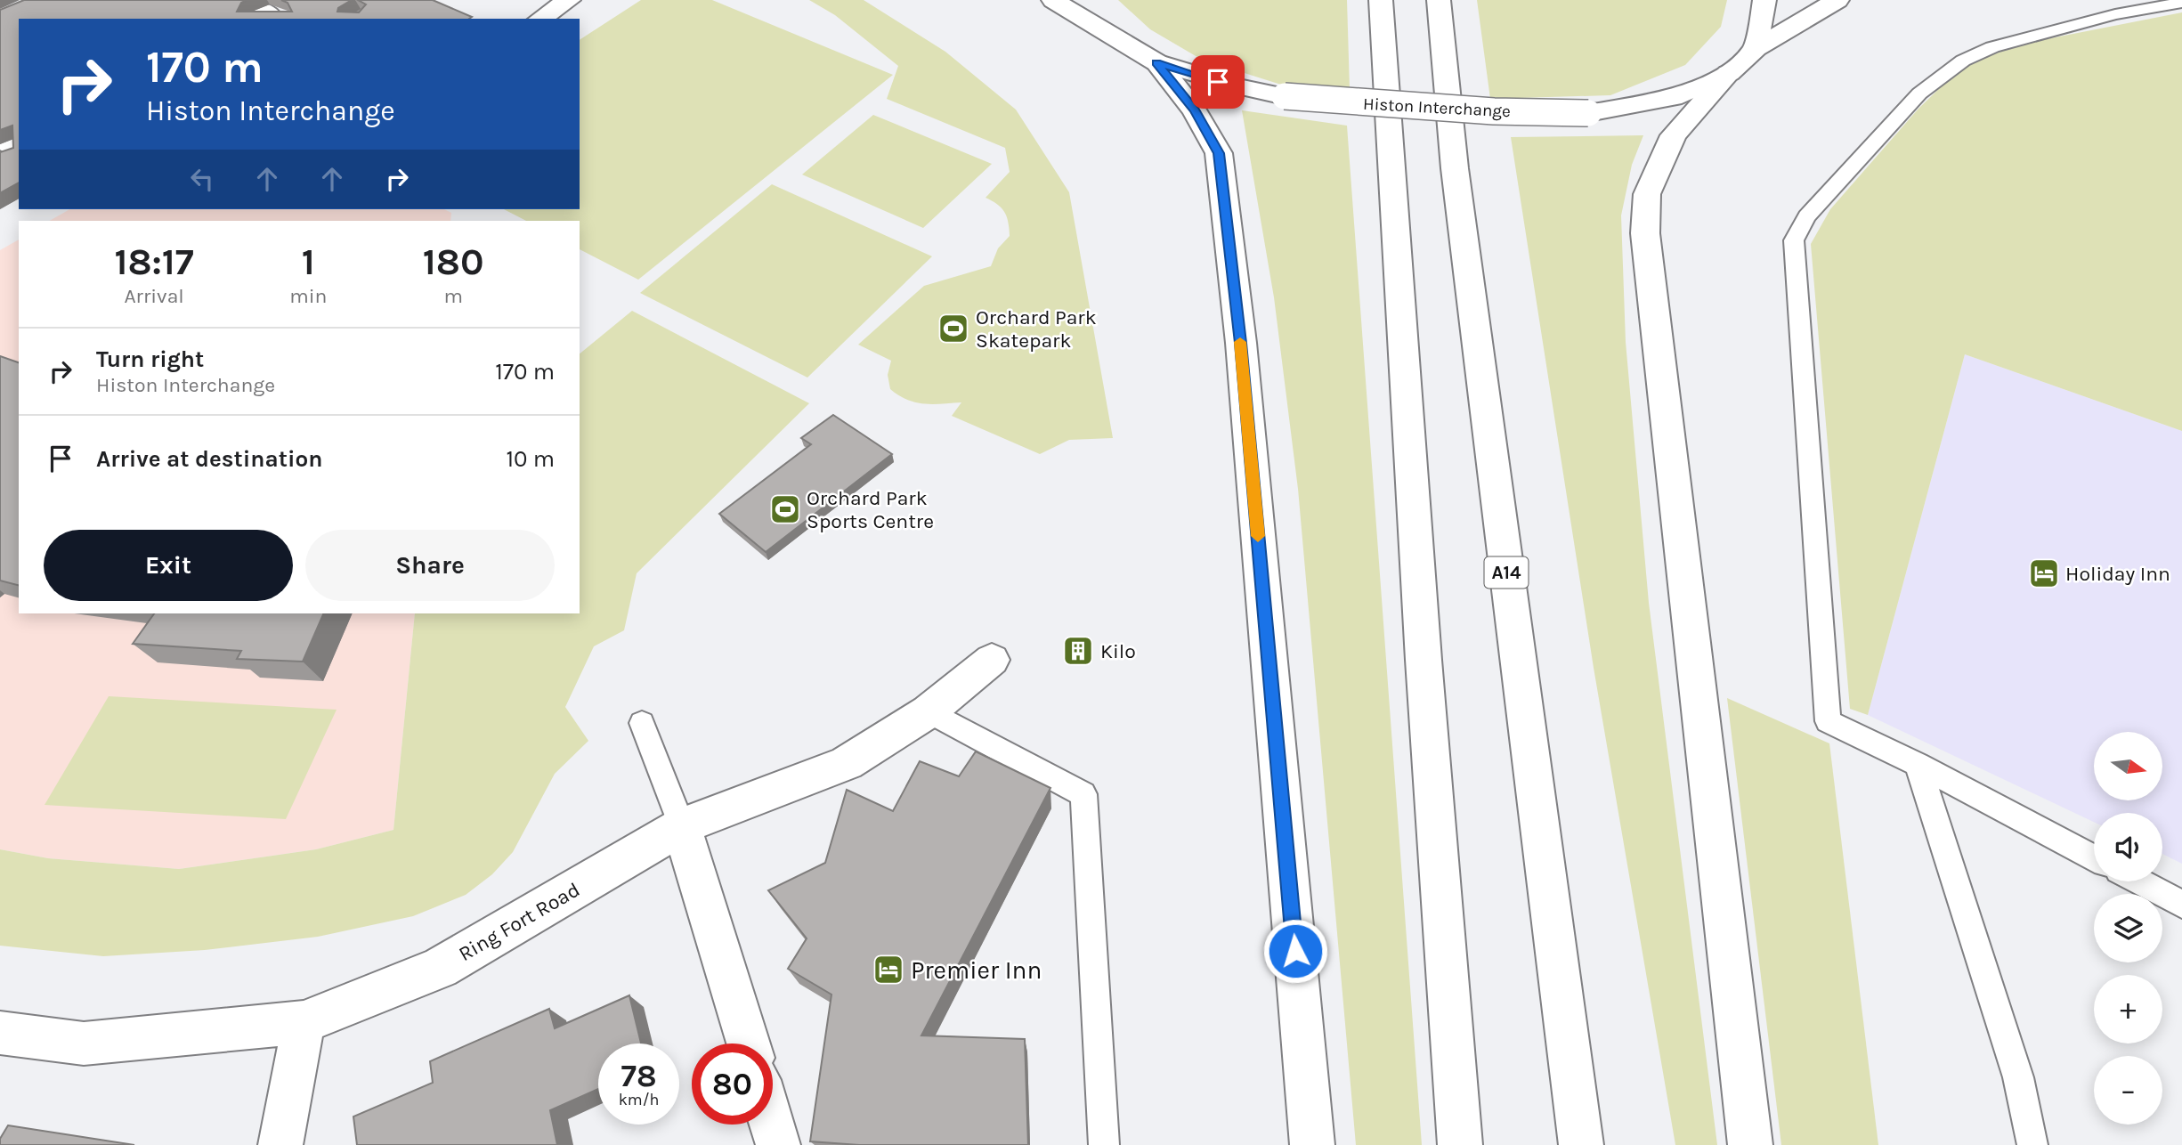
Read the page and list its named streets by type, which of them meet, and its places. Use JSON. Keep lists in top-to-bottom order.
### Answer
{
  "streets": {
    "main road": ["Histon Interchange", "A14", "Ring Fort Road"]
  },
  "places": {
    "sports": ["Orchard Park Skatepark", "Orchard Park Sports Centre"],
    "hotel": ["Holiday Inn", "Premier Inn"],
    "building": ["Kilo"]
  },
  "north": "right",
  "page": {
    "turn": ["170 m", "Histon Interchange"],
    "eta": [
      "18:17",
      "Arrival",
      "1",
      "min",
      "180",
      "m"
    ],
    "list": [
      {
        "name": "Turn right",
        "note": "Histon Interchange",
        "value": "170 m"
      },
      {
        "name": "Arrive at destination",
        "value": "10 m"
      }
    ],
    "buttons": ["Exit", "Share"],
    "map_buttons": ["+", "−"],
    "speed": "78 km/h",
    "limit": "80"
  }
}
